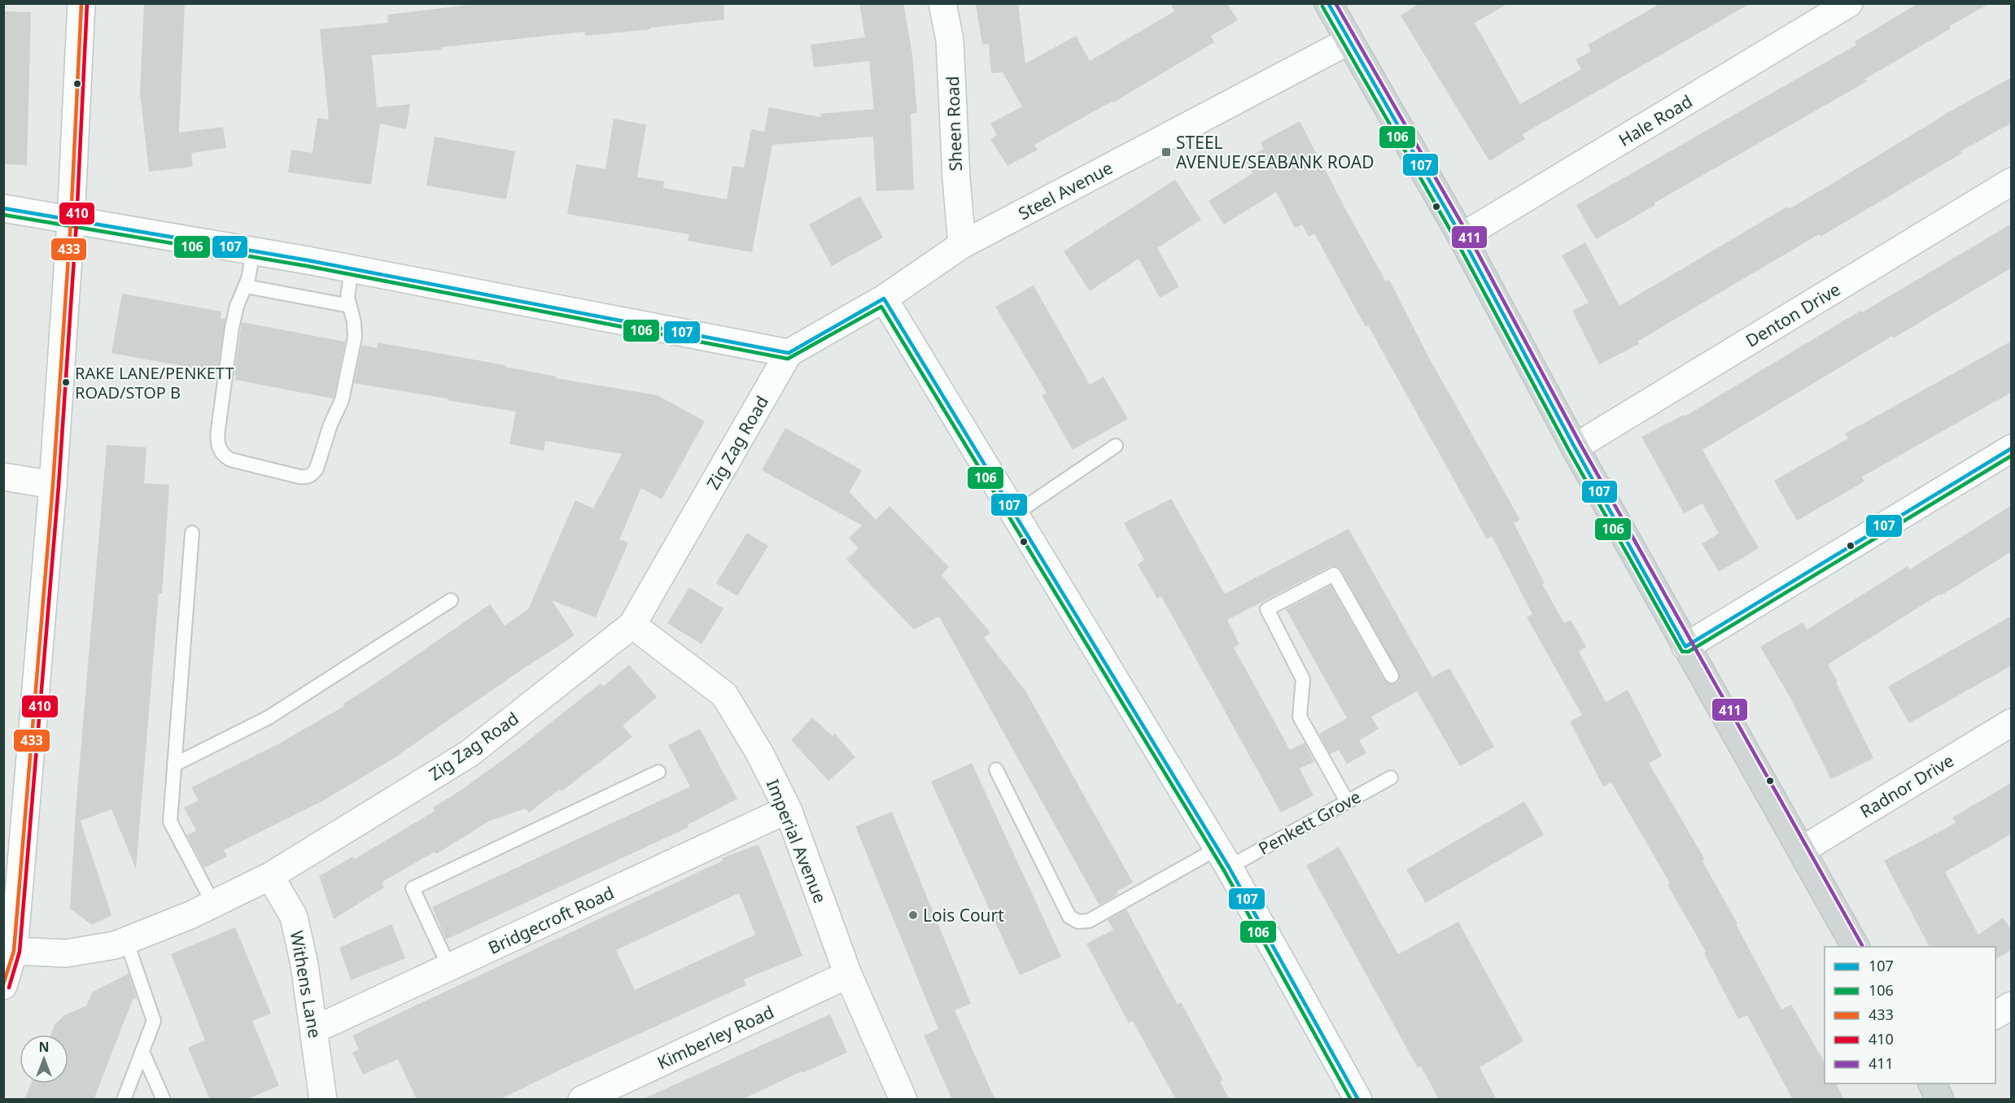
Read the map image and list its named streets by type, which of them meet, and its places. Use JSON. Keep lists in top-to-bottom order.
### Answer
{
  "streets": {
    "street": [
      "Hale Road",
      "Sheen Road",
      "Steel Avenue",
      "Denton Drive",
      "Zig Zag Road",
      "Radnor Drive",
      "Imperial Avenue",
      "Bridgecroft Road",
      "Withens Lane",
      "Kimberley Road"
    ],
    "lane": ["Penkett Grove"]
  },
  "crossings": [
    ["Sheen Road", "Steel Avenue"],
    ["Steel Avenue", "Zig Zag Road"],
    ["Zig Zag Road", "Imperial Avenue"],
    ["Zig Zag Road", "Withens Lane"],
    ["Imperial Avenue", "Bridgecroft Road"],
    ["Imperial Avenue", "Kimberley Road"],
    ["Bridgecroft Road", "Withens Lane"]
  ],
  "places": {
    "transit": ["STEEL AVENUE/SEABANK ROAD"],
    "other": ["RAKE LANE/PENKETT ROAD/STOP B", "Lois Court"]
  },
  "lines": [
    "transit line 107",
    "transit line 433",
    "transit line 410",
    "transit line 411",
    "transit line 106"
  ],
  "legend": [
    "107",
    "106",
    "433",
    "410",
    "411"
  ],
  "north": "top"
}
